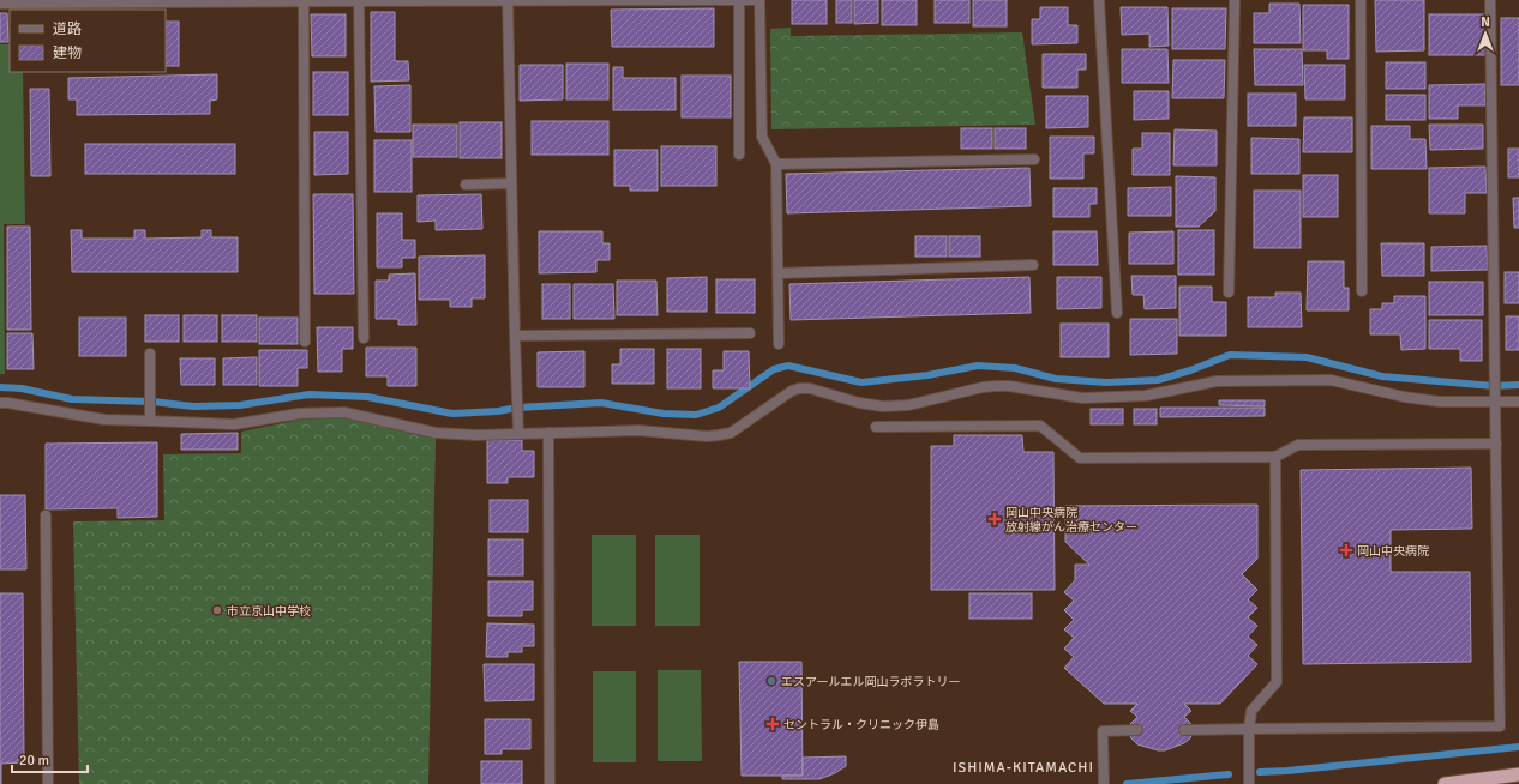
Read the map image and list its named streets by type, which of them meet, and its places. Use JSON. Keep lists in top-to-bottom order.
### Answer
{
  "districts": ["ISHIMA-KITAMACHI"],
  "places": {
    "health": ["岡山中央病院 放射線がん治療センター", "岡山中央病院", "セントラル・クリニック伊島"],
    "other": ["市立京山中学校", "エスアールエル岡山ラボラトリー"]
  },
  "legend": ["道路", "建物"],
  "scale_bar": "20 m",
  "north": "top"
}
